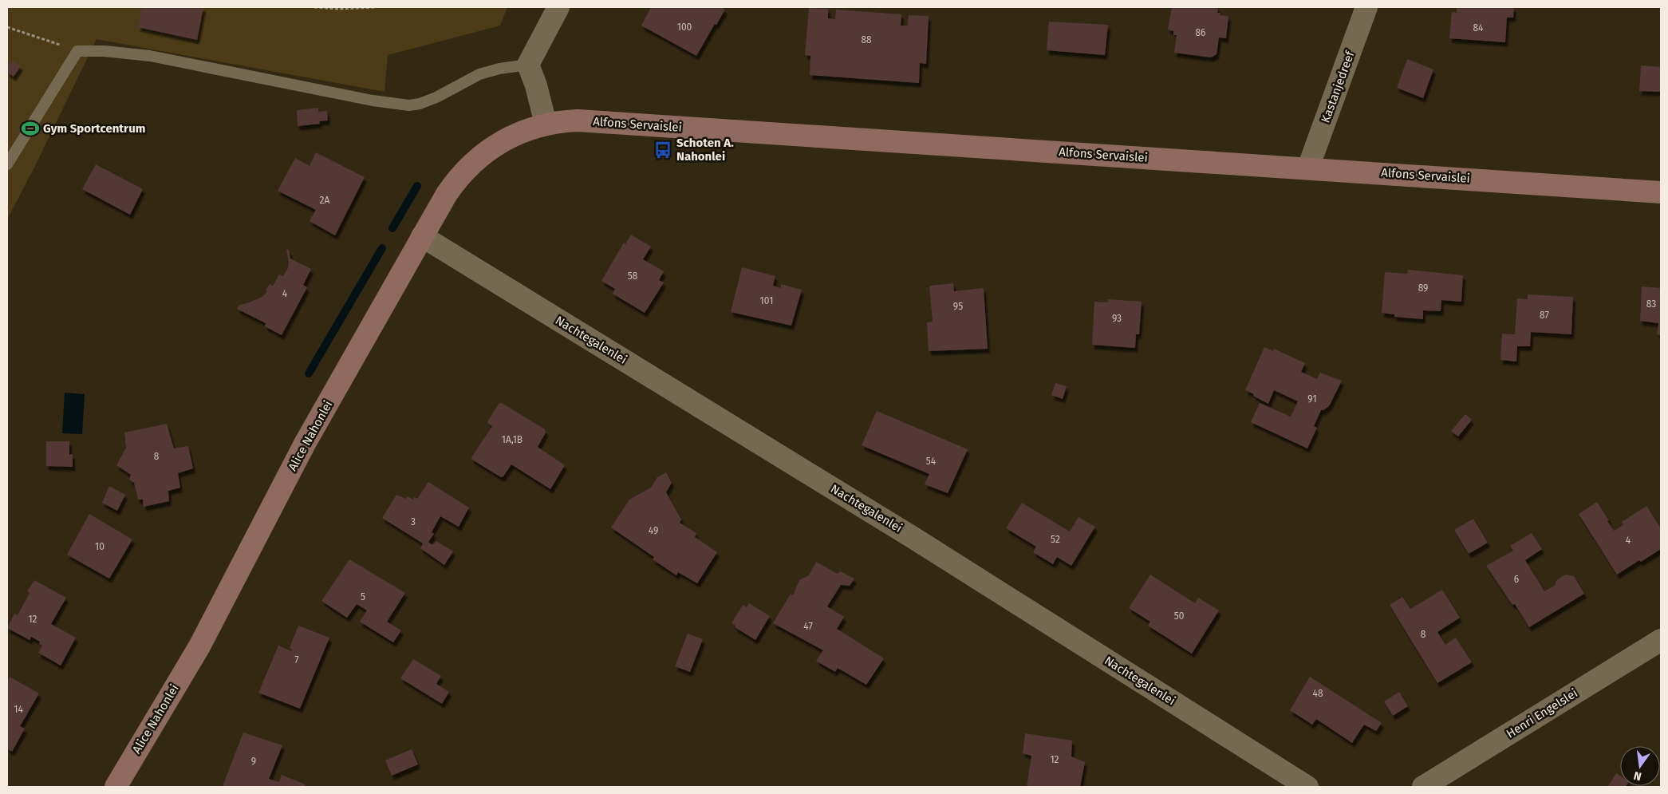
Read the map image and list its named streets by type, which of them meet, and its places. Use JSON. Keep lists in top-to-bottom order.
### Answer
{
  "streets": {
    "street": [
      "Kastanjedreef",
      "Alfons Servaislei",
      "Nachtegalenlei",
      "Alice Nahonlei",
      "Henri Engelslei"
    ]
  },
  "crossings": [
    ["Kastanjedreef", "Alfons Servaislei"],
    ["Alfons Servaislei", "Alice Nahonlei"],
    ["Nachtegalenlei", "Alice Nahonlei"]
  ],
  "places": {
    "sports": ["Gym Sportcentrum"],
    "bus stop": ["Schoten A. Nahonlei"]
  },
  "house_numbers": [
    "100",
    "84",
    "86",
    "88",
    "2A",
    "58",
    "89",
    "4",
    "101",
    "83",
    "95",
    "87",
    "93",
    "91",
    "1A,1B",
    "8",
    "54",
    "3",
    "49",
    "52",
    "4",
    "10",
    "6",
    "5",
    "50",
    "12",
    "47",
    "8",
    "7",
    "48",
    "14",
    "12",
    "9"
  ],
  "north": "bottom"
}
